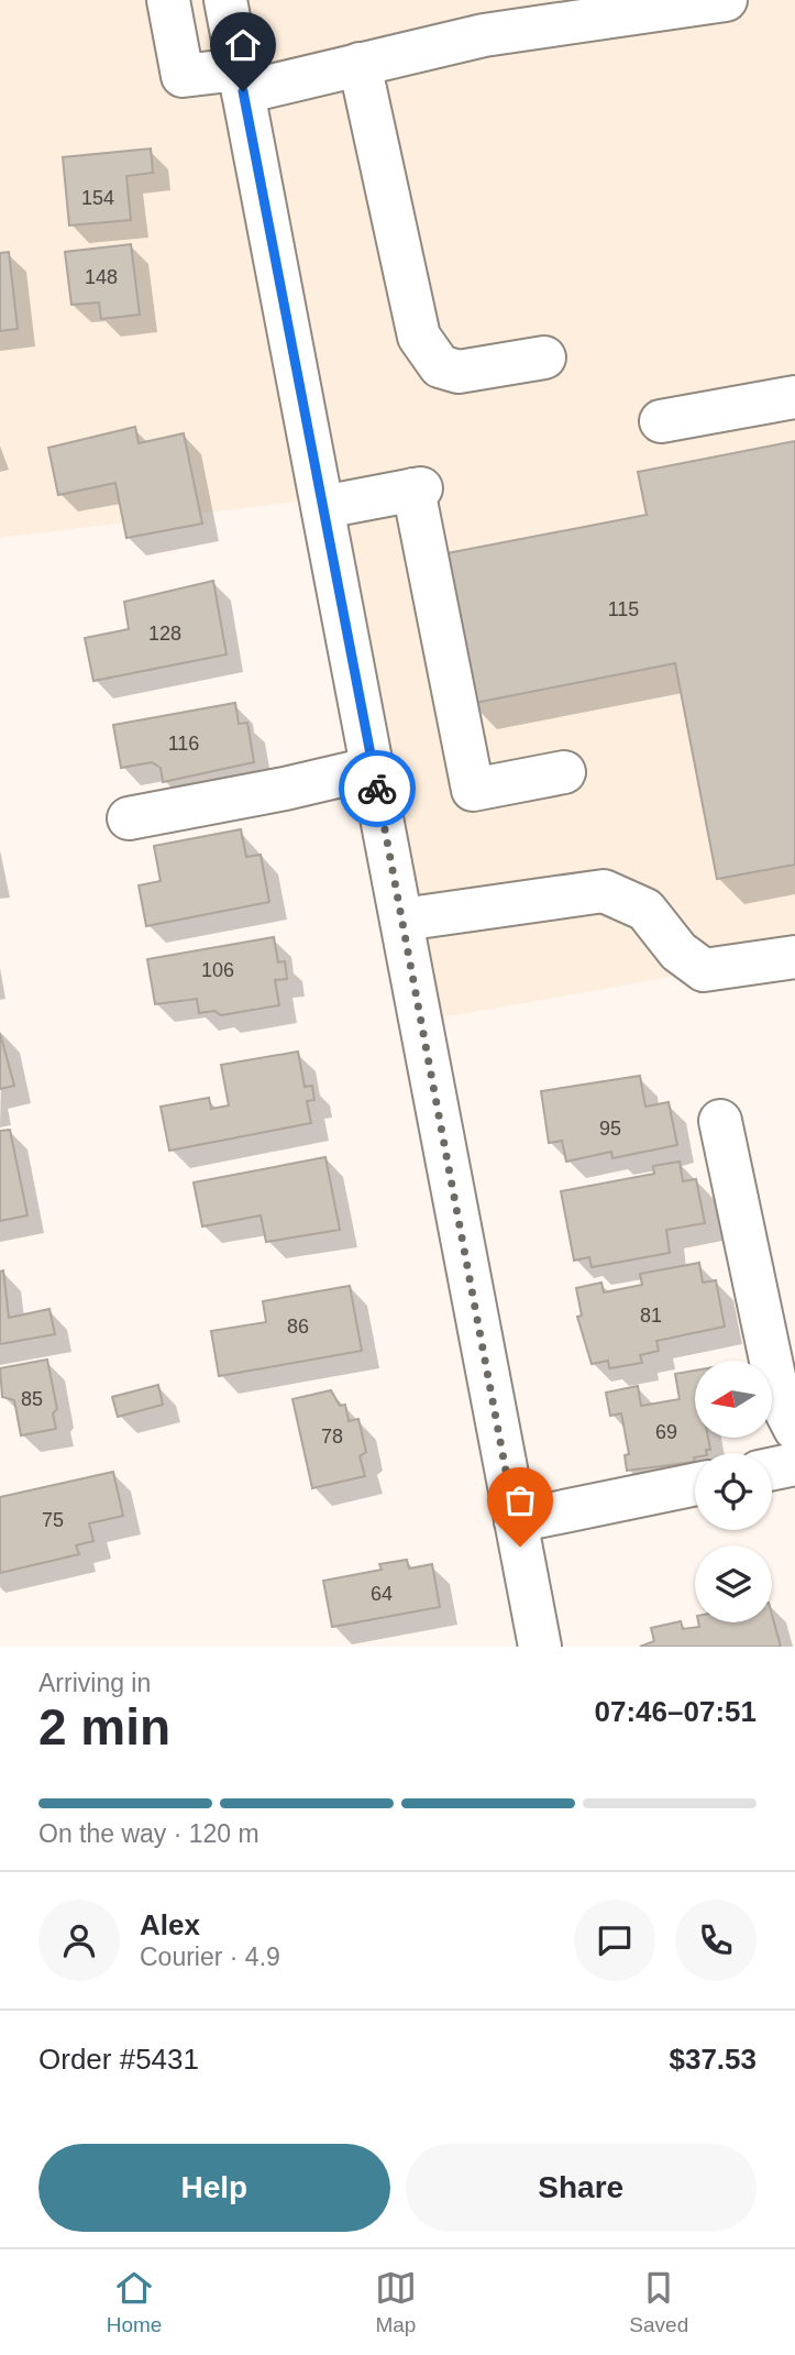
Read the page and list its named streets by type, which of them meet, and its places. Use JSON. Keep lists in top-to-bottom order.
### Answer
{
  "house_numbers": [
    "154",
    "148",
    "115",
    "128",
    "116",
    "106",
    "95",
    "81",
    "86",
    "85",
    "69",
    "78",
    "75",
    "64"
  ],
  "north": "left",
  "page": {
    "heading": ["2 min", "Arriving in", "07:46–07:51"],
    "panel": [
      "Alex",
      "Courier · 4.9",
      "Order #5431",
      "$37.53"
    ],
    "bar": "On the way · 120 m",
    "buttons": ["Help", "Share"],
    "tabs": ["Home", "Map", "Saved"]
  }
}
